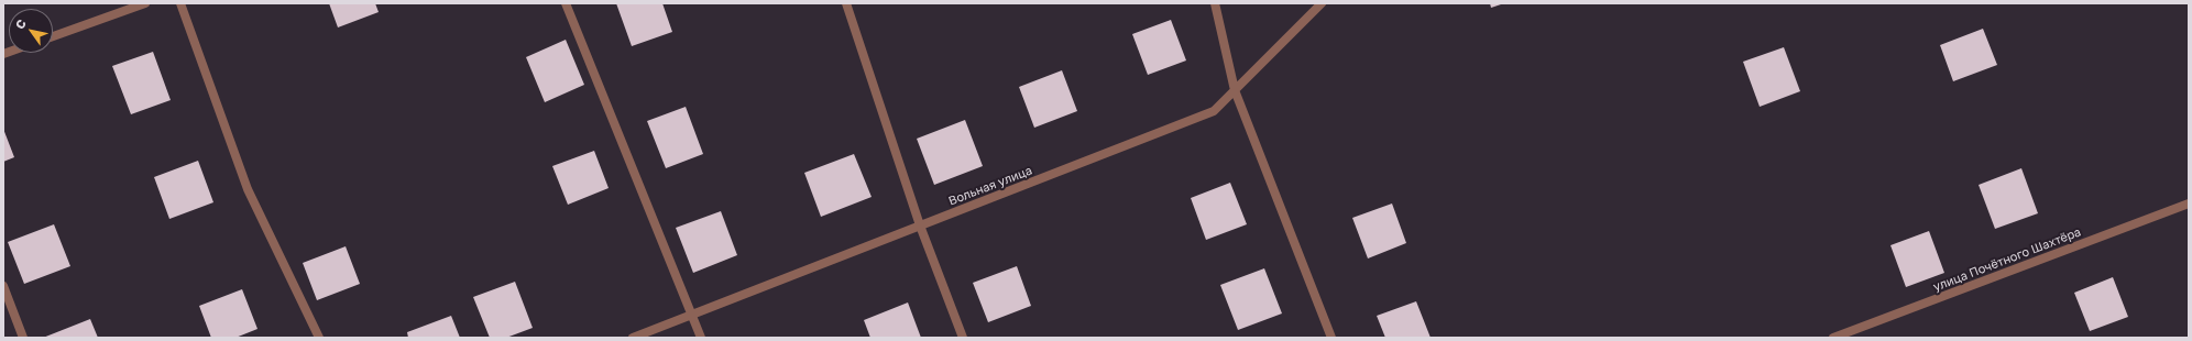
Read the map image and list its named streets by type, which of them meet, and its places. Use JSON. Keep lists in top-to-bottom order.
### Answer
{
  "streets": {
    "street": ["Вольная улица", "улица Почётного Шахтёра"]
  },
  "north": "top left"
}
